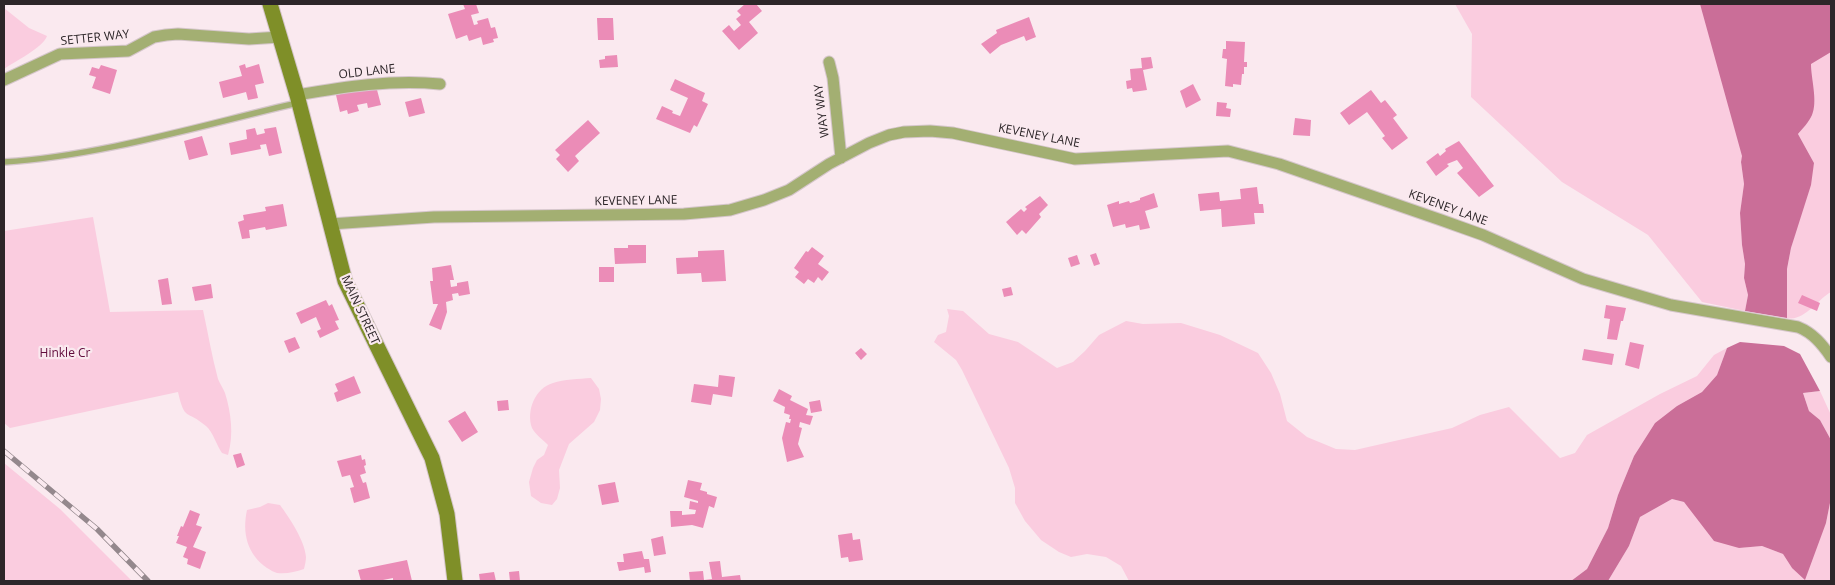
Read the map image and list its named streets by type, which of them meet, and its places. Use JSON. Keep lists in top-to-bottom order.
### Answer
{
  "streets": {
    "main road": ["MAIN STREET"],
    "street": [
      "SETTER WAY",
      "OLD LANE",
      "WAY WAY",
      "KEVENEY LANE"
    ]
  },
  "crossings": [
    ["SETTER WAY", "MAIN STREET"],
    ["OLD LANE", "MAIN STREET"],
    ["WAY WAY", "KEVENEY LANE"],
    ["KEVENEY LANE", "MAIN STREET"]
  ],
  "parks": ["Hinkle Cr"]
}
